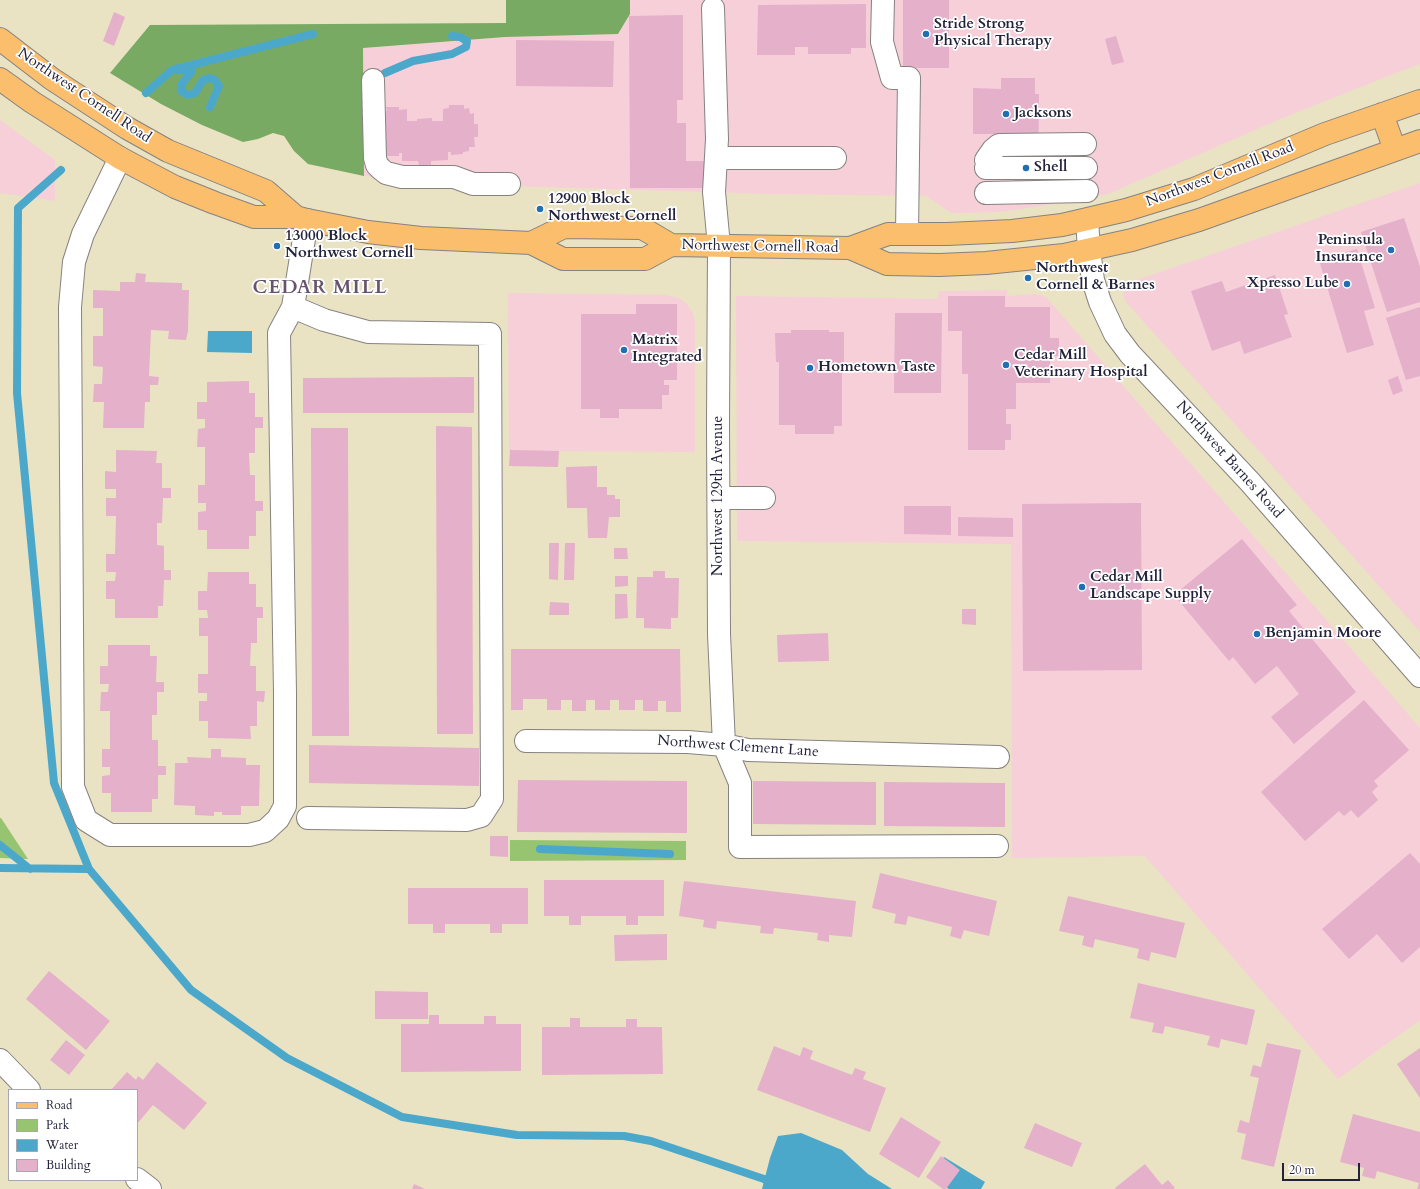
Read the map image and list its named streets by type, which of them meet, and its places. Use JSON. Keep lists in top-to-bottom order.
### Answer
{
  "streets": {
    "main road": ["Northwest Cornell Road"],
    "street": ["Northwest Barnes Road", "Northwest 129th Avenue", "Northwest Clement Lane"]
  },
  "crossings": [
    ["Northwest Cornell Road", "Northwest Barnes Road"],
    ["Northwest Cornell Road", "Northwest 129th Avenue"],
    ["Northwest 129th Avenue", "Northwest Clement Lane"]
  ],
  "districts": ["CEDAR MILL"],
  "places": [
    "Stride Strong Physical Therapy",
    "Jacksons",
    "Shell",
    "12900 Block Northwest Cornell",
    "13000 Block Northwest Cornell",
    "Peninsula Insurance",
    "Northwest Cornell & Barnes",
    "Xpresso Lube",
    "Matrix Integrated",
    "Cedar Mill Veterinary Hospital",
    "Hometown Taste",
    "Cedar Mill Landscape Supply",
    "Benjamin Moore"
  ],
  "legend": [
    "Road",
    "Park",
    "Water",
    "Building"
  ],
  "scale_bar": "20 m"
}
